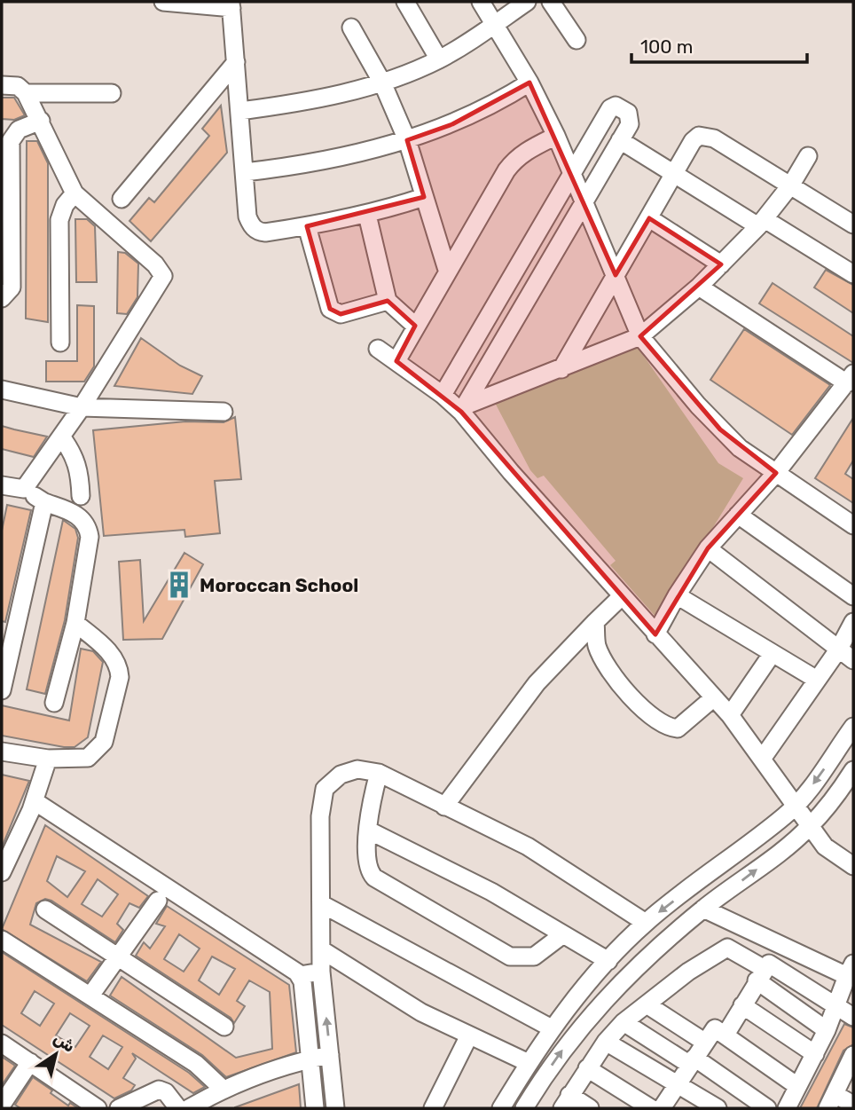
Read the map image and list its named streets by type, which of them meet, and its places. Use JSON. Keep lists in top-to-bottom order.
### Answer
{
  "places": {
    "building": ["Moroccan School"]
  },
  "scale_bar": "100 m",
  "north": "top right"
}
